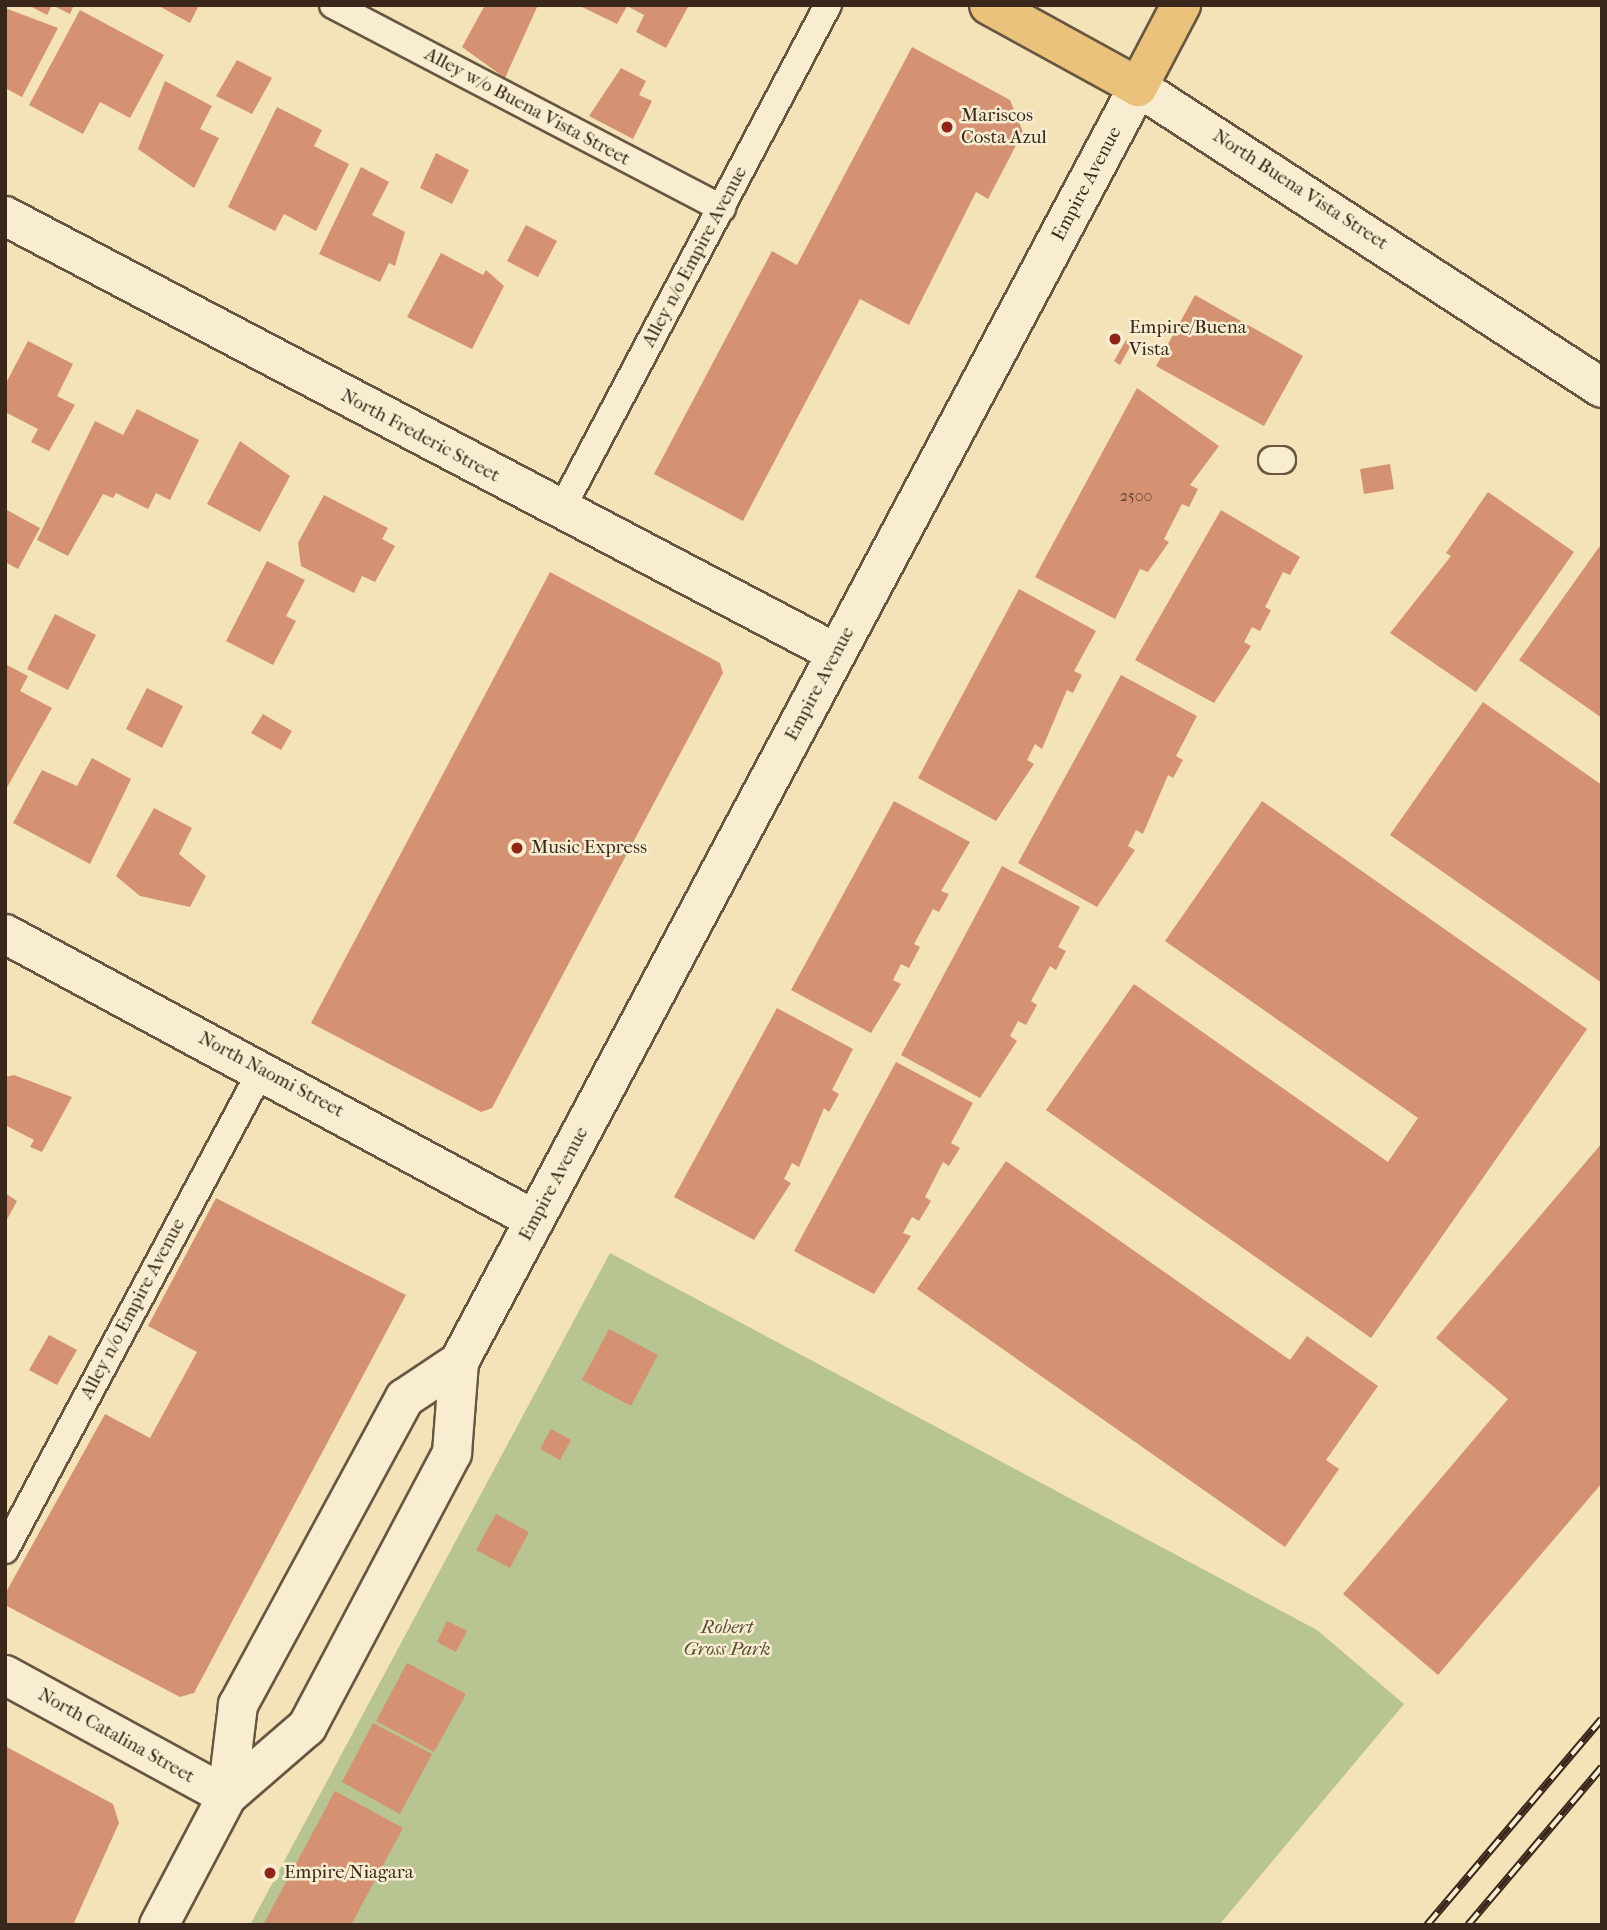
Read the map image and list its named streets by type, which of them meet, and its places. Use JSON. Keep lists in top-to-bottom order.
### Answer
{
  "streets": {
    "main road": [
      "Empire Avenue",
      "North Buena Vista Street",
      "North Frederic Street",
      "North Naomi Street",
      "North Catalina Street"
    ],
    "lane": ["Alley w/o Buena Vista Street", "Alley n/o Empire Avenue"]
  },
  "crossings": [
    ["Alley w/o Buena Vista Street", "Alley n/o Empire Avenue"],
    ["Empire Avenue", "North Buena Vista Street"],
    ["Empire Avenue", "North Frederic Street"],
    ["Empire Avenue", "North Naomi Street"],
    ["Empire Avenue", "North Catalina Street"],
    ["Alley n/o Empire Avenue", "North Frederic Street"],
    ["Alley n/o Empire Avenue", "North Naomi Street"]
  ],
  "parks": ["Robert Gross Park"],
  "places": [
    "Mariscos Costa Azul",
    "Empire/Buena Vista",
    "Music Express",
    "Empire/Niagara"
  ],
  "house_numbers": ["2500"]
}
